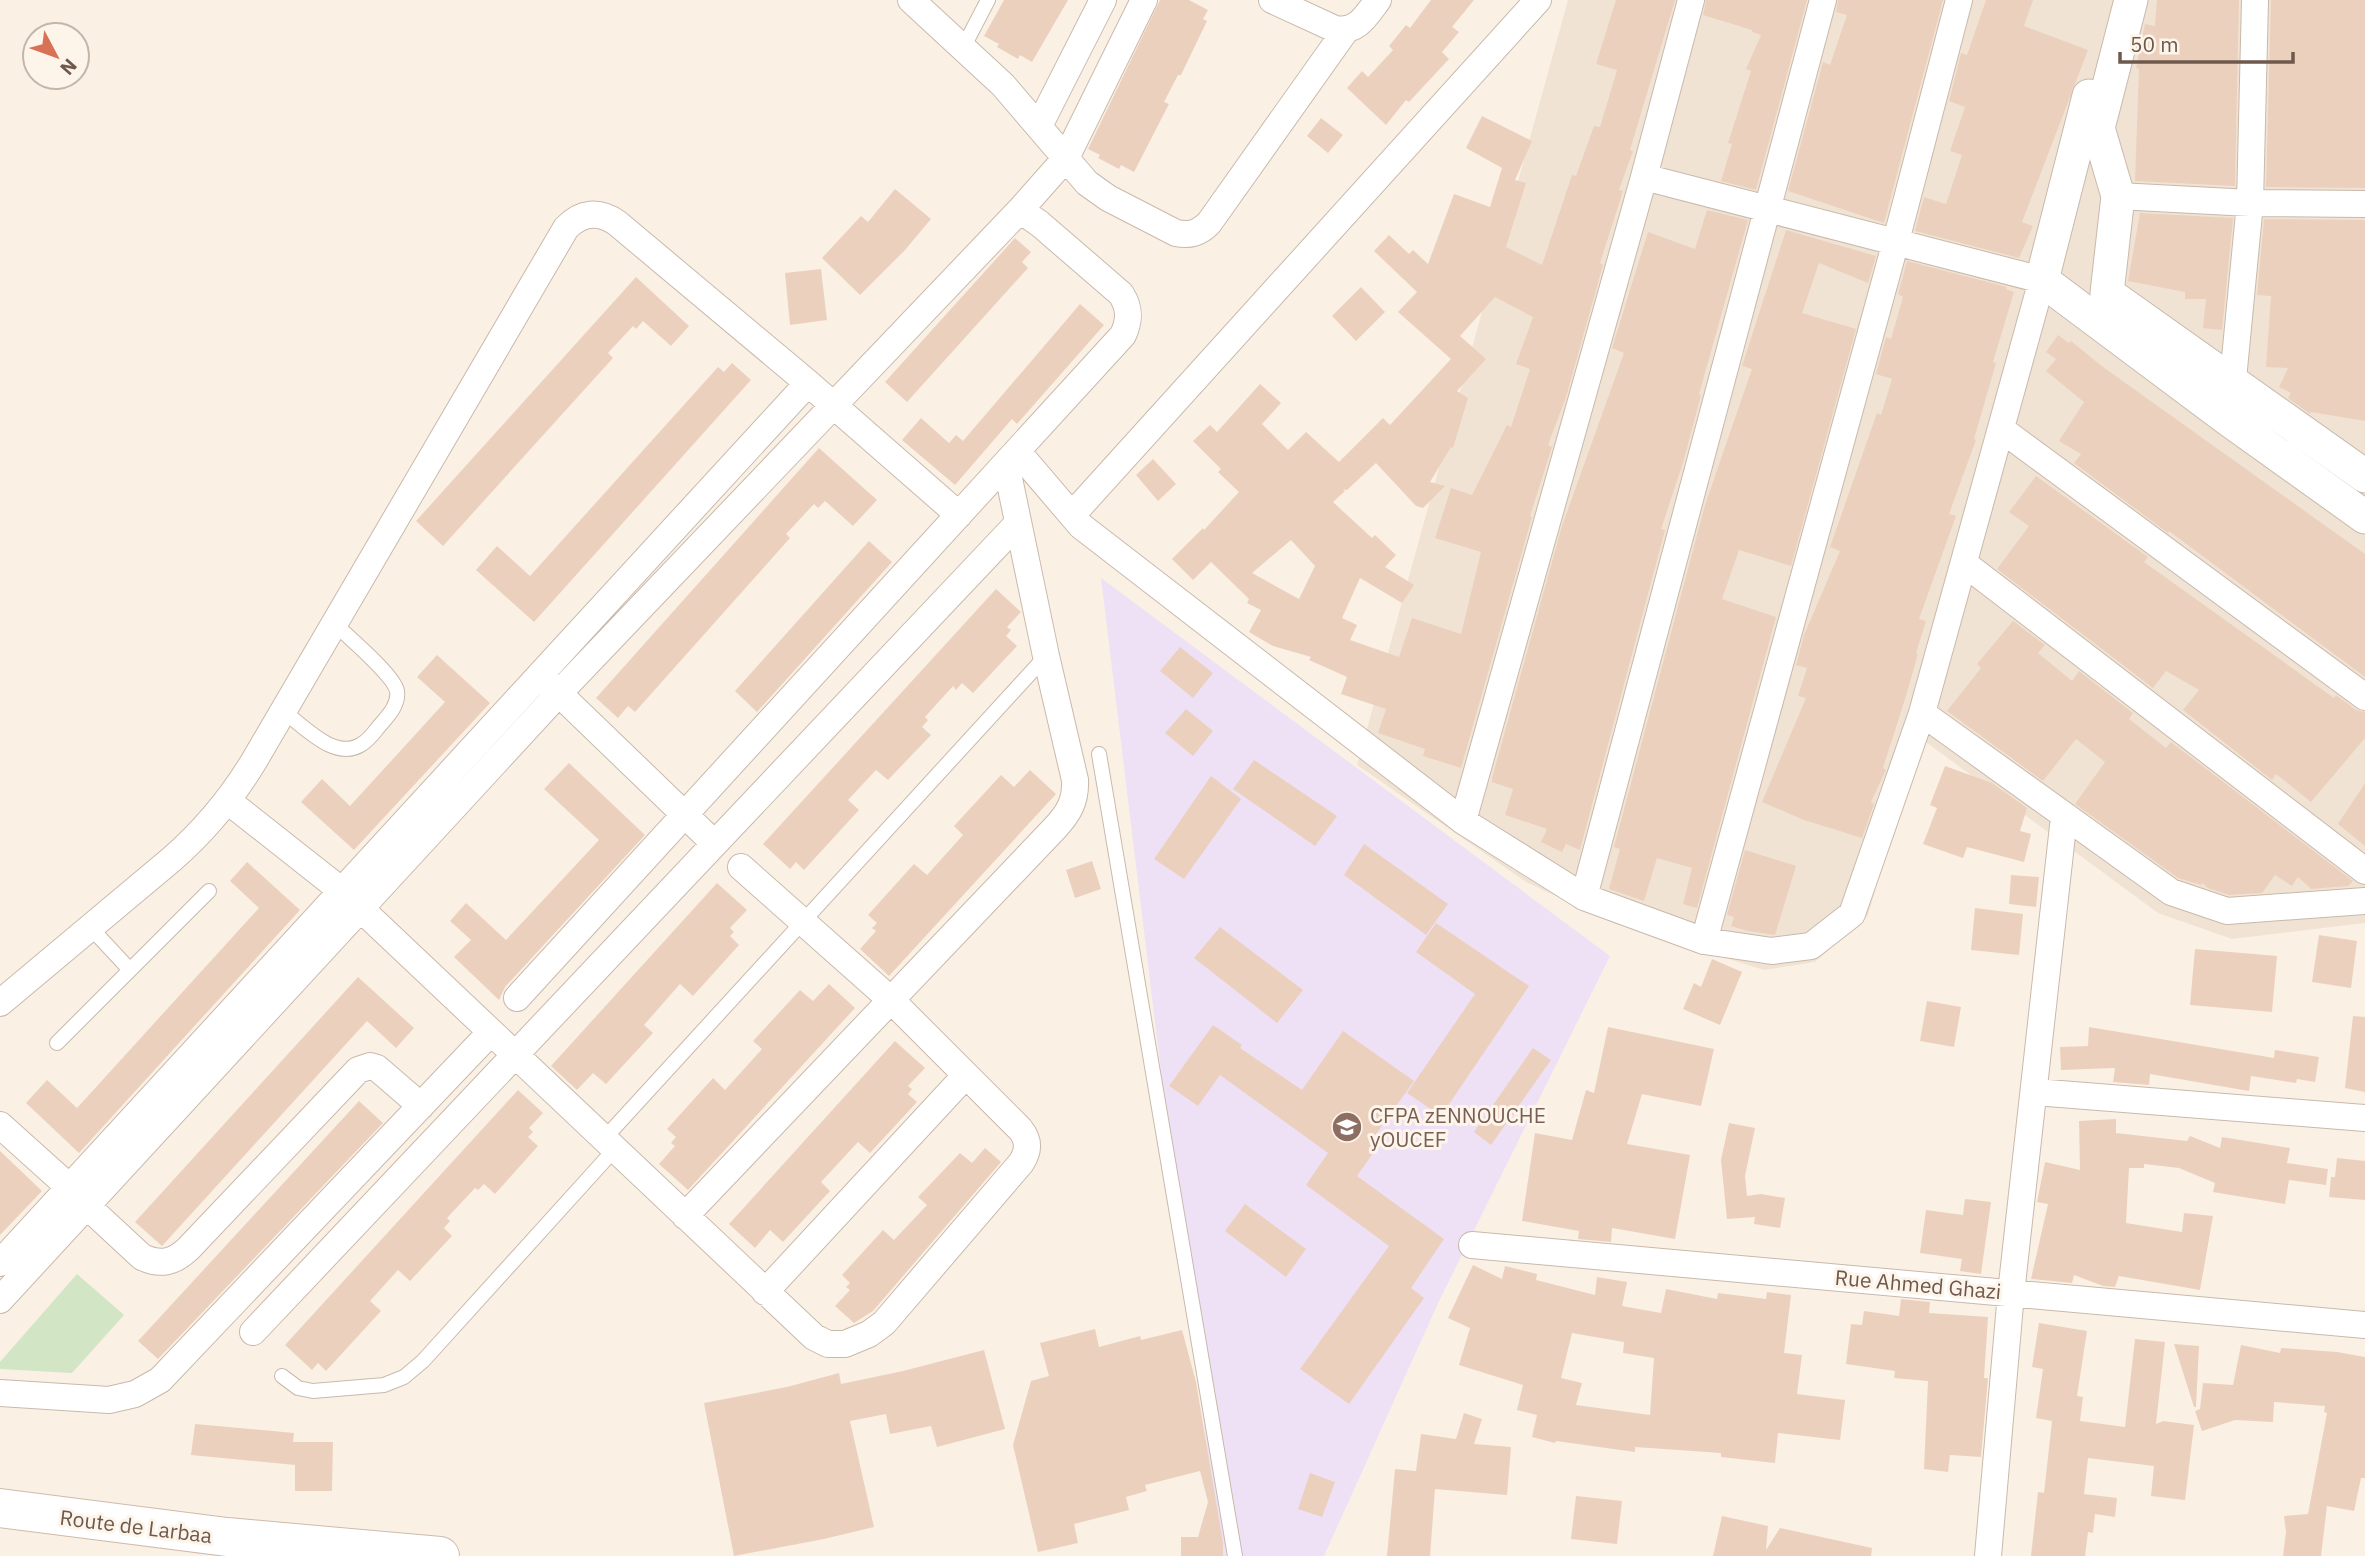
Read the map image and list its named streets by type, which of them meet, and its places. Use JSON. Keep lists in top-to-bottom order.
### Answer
{
  "streets": {
    "main road": ["Route de Larbaa"],
    "street": ["Rue Ahmed Ghazi"]
  },
  "places": {
    "school or university": ["CFPA zENNOUCHE yOUCEF"]
  },
  "scale_bar": "50 m",
  "north": "bottom right"
}
